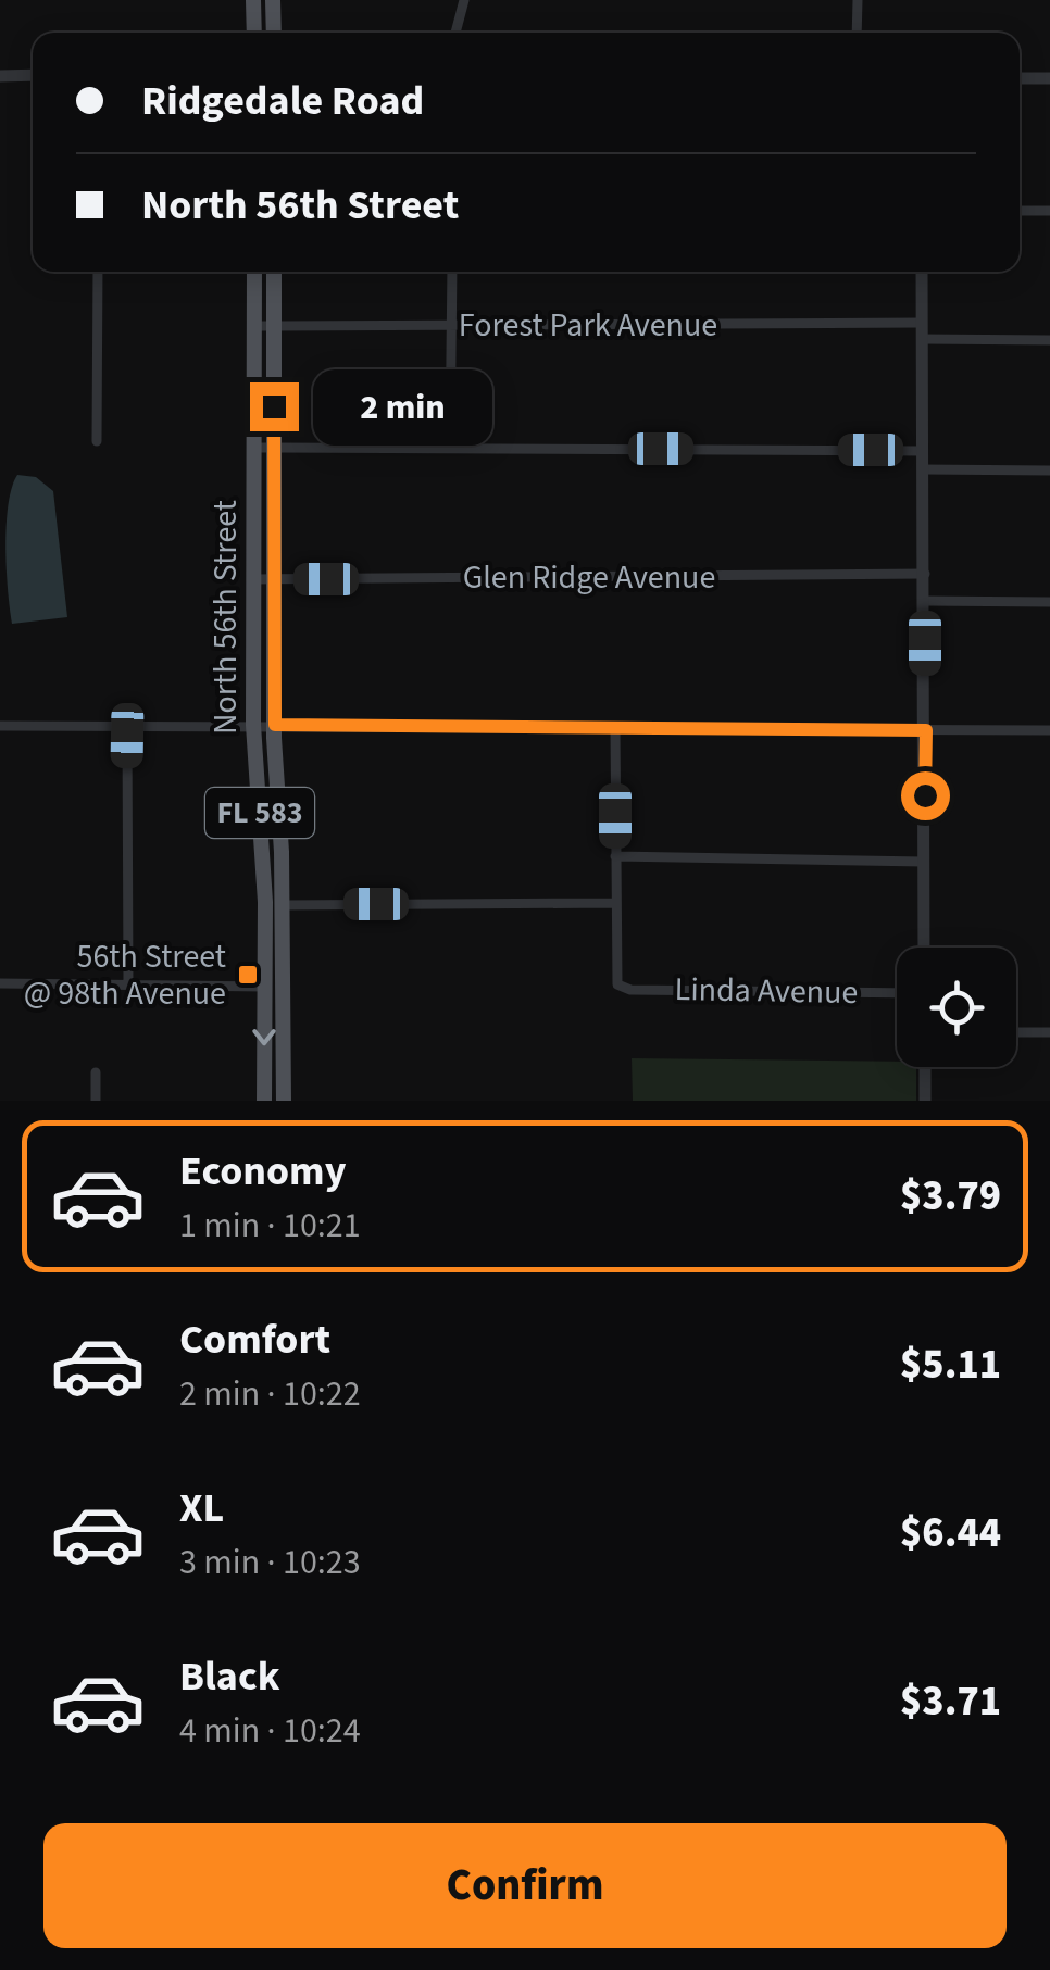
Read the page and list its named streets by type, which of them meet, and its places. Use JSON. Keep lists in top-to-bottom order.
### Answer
{
  "streets": {
    "main road": ["North 56th Street", "FL 583"],
    "street": ["Forest Park Avenue", "Glen Ridge Avenue", "Linda Avenue"]
  },
  "crossings": [
    ["Forest Park Avenue", "North 56th Street"],
    ["Glen Ridge Avenue", "North 56th Street"]
  ],
  "places": {
    "transit": ["56th Street @ 98th Avenue"]
  },
  "page": {
    "banner": ["Ridgedale Road", "North 56th Street"],
    "bubble": "2 min",
    "list": [
      {
        "name": "Economy",
        "note": "1 min · 10:21",
        "value": "$3.79"
      },
      {
        "name": "Comfort",
        "note": "2 min · 10:22",
        "value": "$5.11"
      },
      {
        "name": "XL",
        "note": "3 min · 10:23",
        "value": "$6.44"
      },
      {
        "name": "Black",
        "note": "4 min · 10:24",
        "value": "$3.71"
      }
    ],
    "buttons": "Confirm"
  }
}
